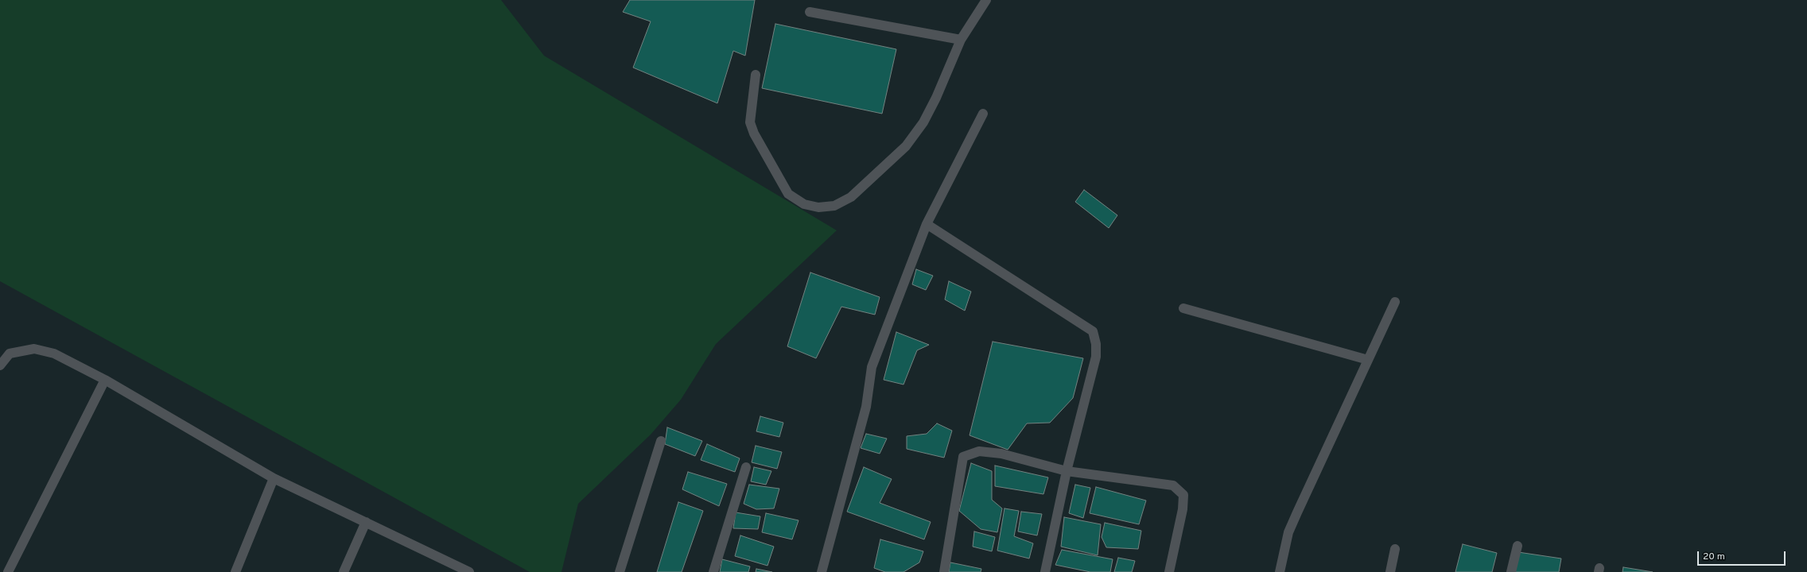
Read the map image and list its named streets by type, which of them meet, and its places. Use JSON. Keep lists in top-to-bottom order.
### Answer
{
  "scale_bar": "20 m"
}
